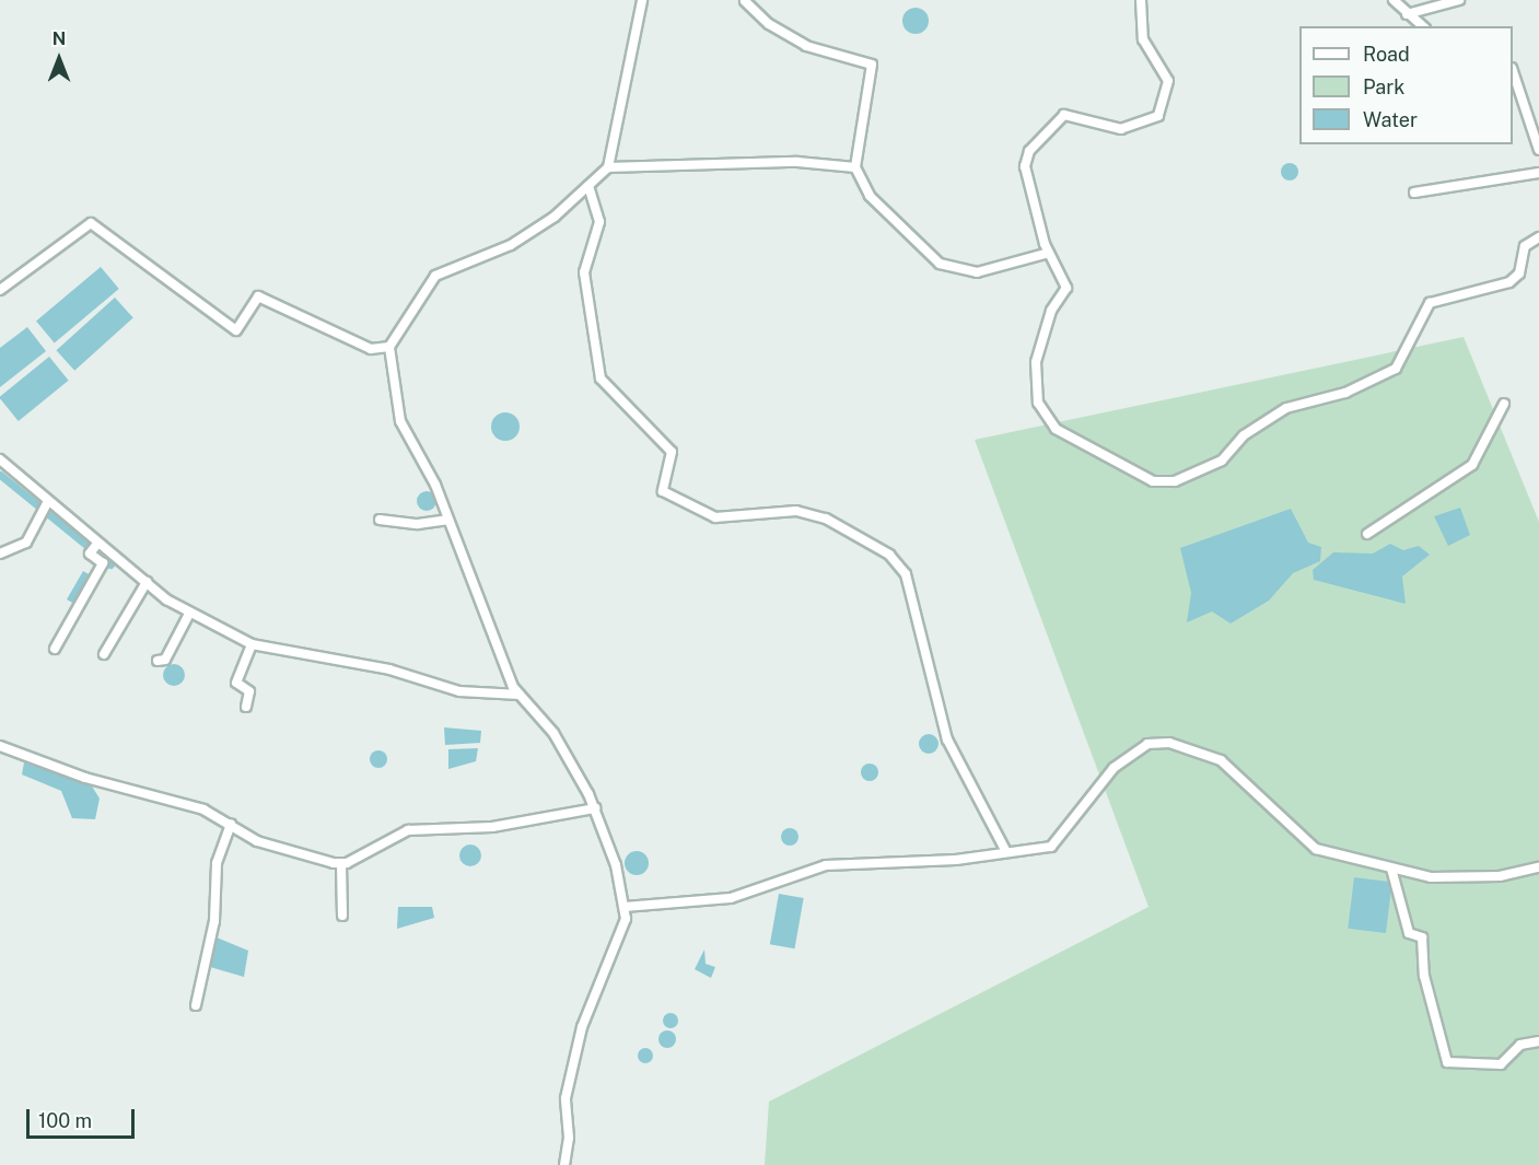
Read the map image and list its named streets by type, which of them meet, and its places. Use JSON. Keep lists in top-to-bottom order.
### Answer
{
  "legend": ["Road", "Park", "Water"],
  "scale_bar": "100 m",
  "north": "top"
}
